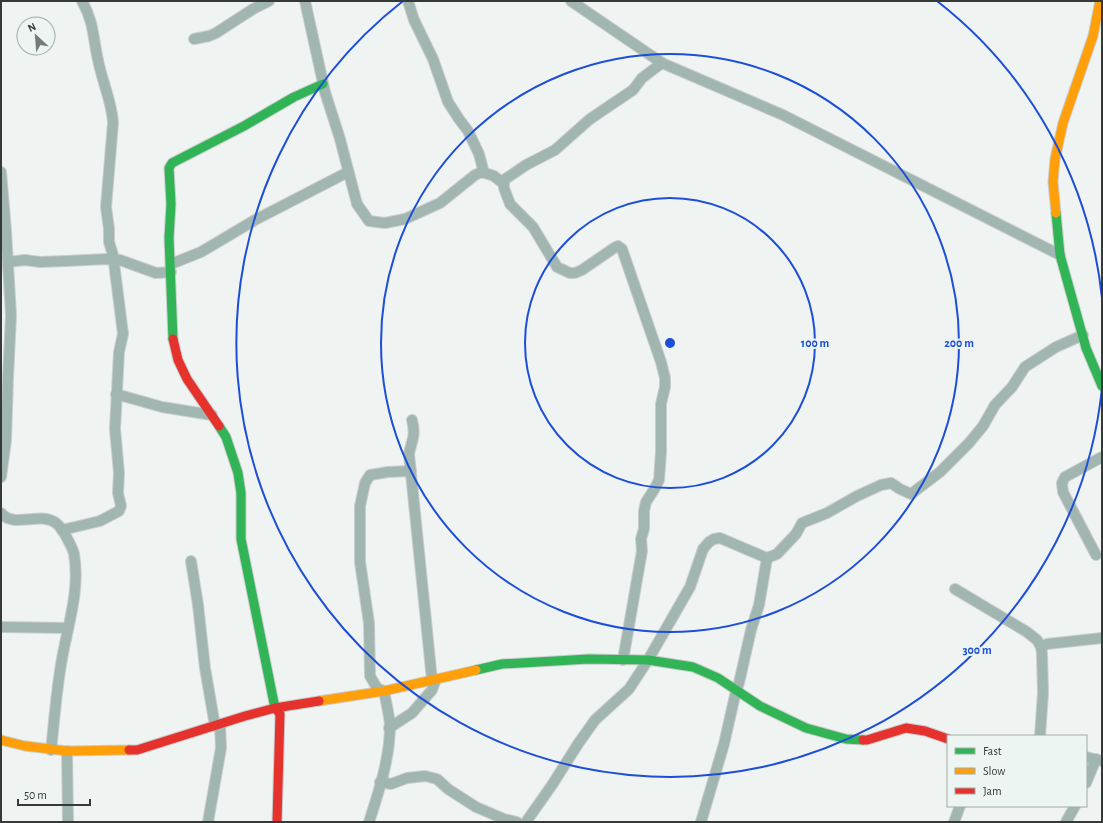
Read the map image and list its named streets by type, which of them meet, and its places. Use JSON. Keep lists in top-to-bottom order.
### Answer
{
  "legend": ["Fast", "Slow", "Jam"],
  "scale_bar": "50 m",
  "north": "top left",
  "rings": ["100 m", "200 m", "300 m"]
}
